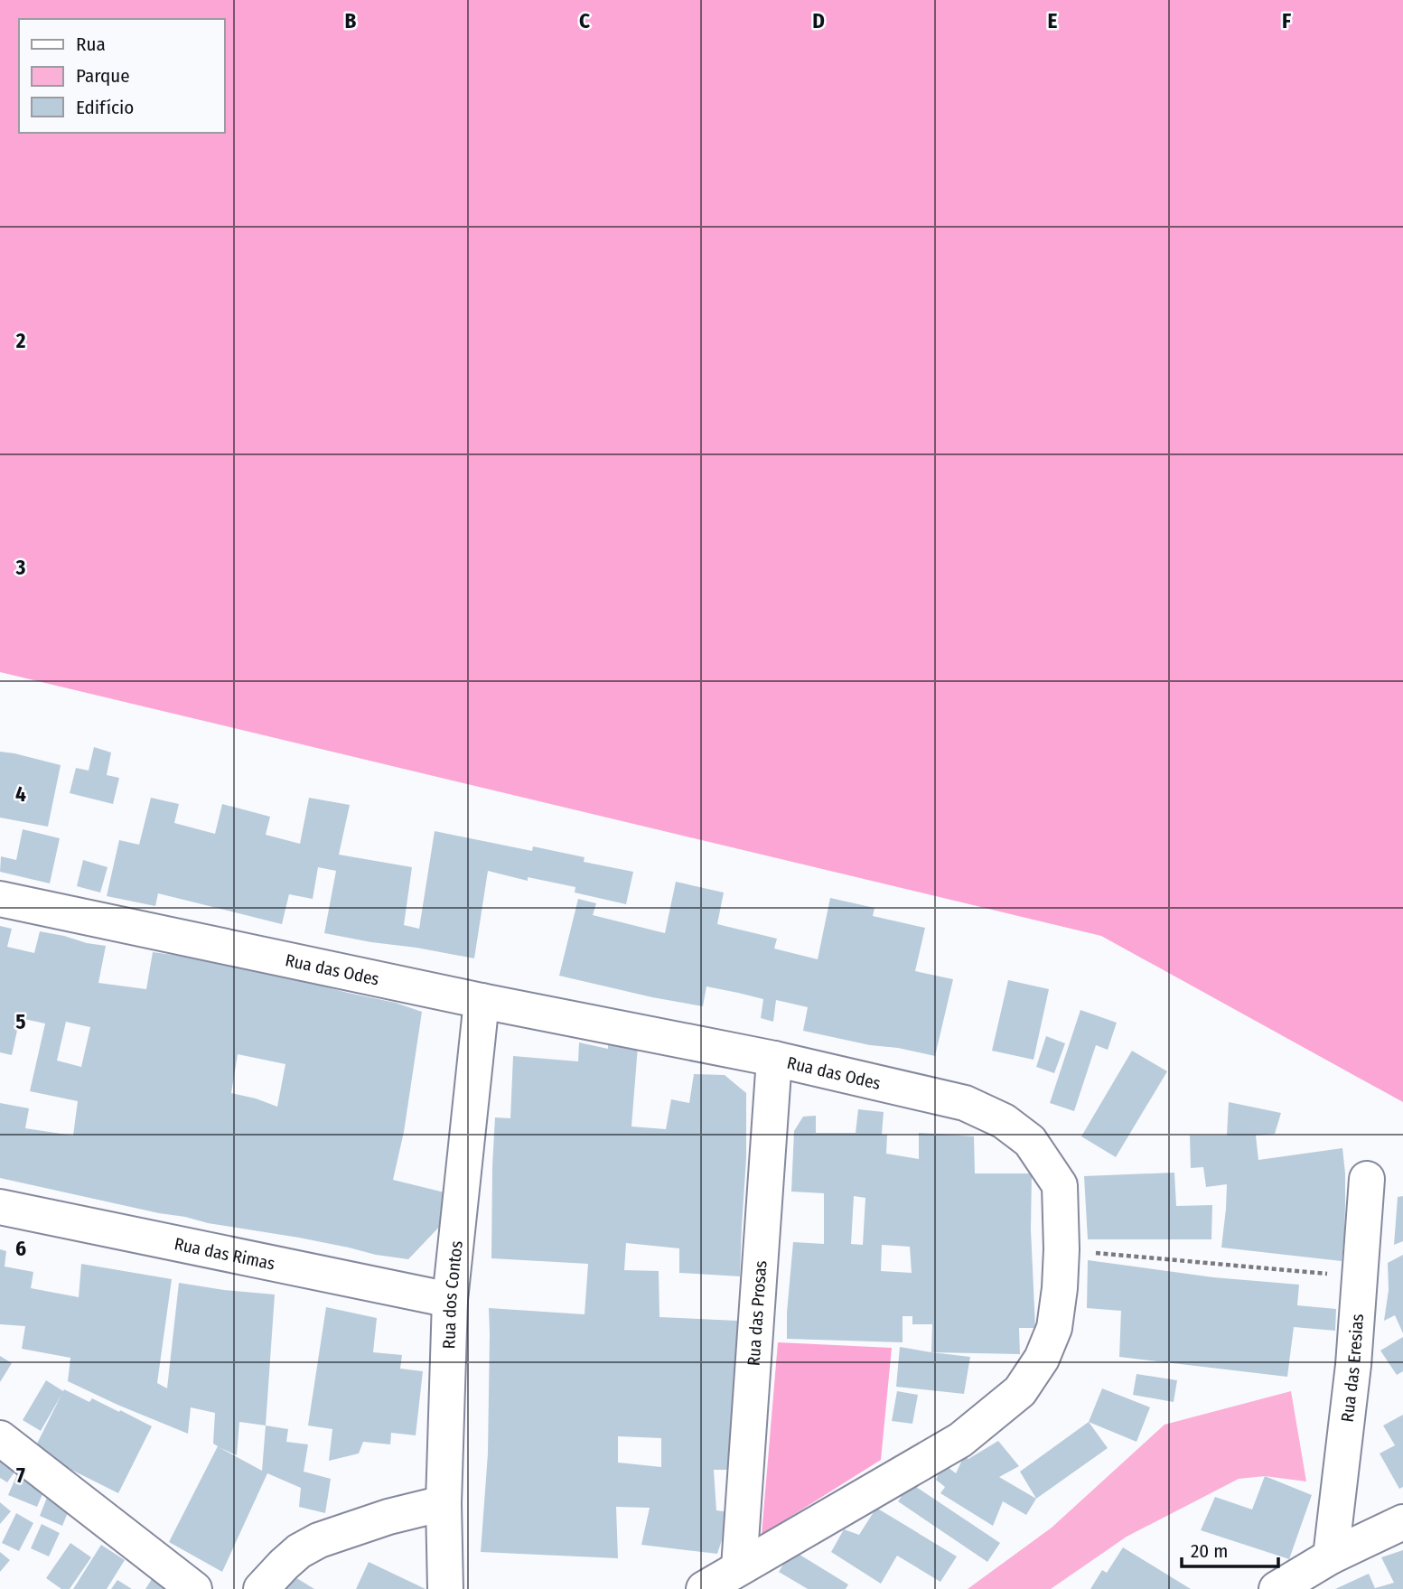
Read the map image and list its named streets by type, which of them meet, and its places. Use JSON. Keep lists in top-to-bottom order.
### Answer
{
  "streets": {
    "street": [
      "Rua das Odes",
      "Rua das Rimas",
      "Rua dos Contos",
      "Rua das Prosas",
      "Rua das Eresias"
    ]
  },
  "crossings": [
    ["Rua das Odes", "Rua dos Contos"],
    ["Rua das Odes", "Rua das Prosas"],
    ["Rua das Rimas", "Rua dos Contos"]
  ],
  "legend": ["Rua", "Parque", "Edifício"],
  "scale_bar": "20 m",
  "grid": {
    "columns": [
      "B",
      "C",
      "D",
      "E",
      "F"
    ],
    "rows": [
      "2",
      "3",
      "4",
      "5",
      "6",
      "7"
    ]
  }
}
